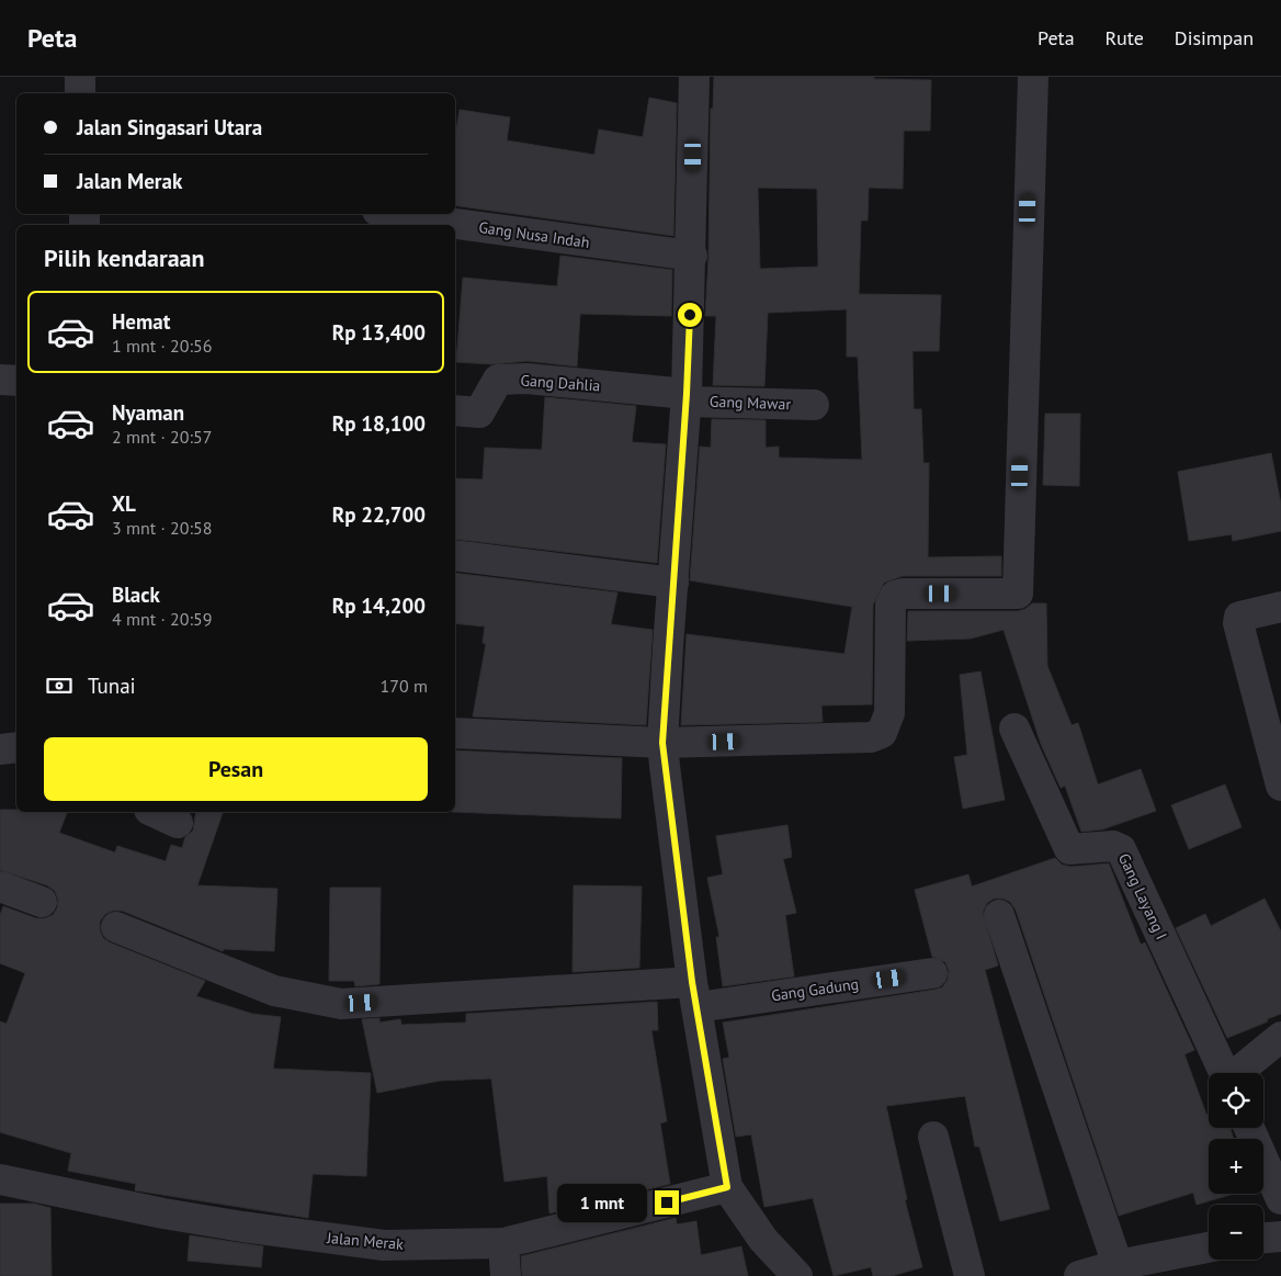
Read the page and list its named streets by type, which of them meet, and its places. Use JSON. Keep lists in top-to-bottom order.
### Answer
{
  "streets": {
    "street": [
      "Gang Nusa Indah",
      "Gang Dahlia",
      "Gang Mawar",
      "Gang Layang I",
      "Gang Gadung",
      "Jalan Merak"
    ]
  },
  "crossings": [
    ["Gang Dahlia", "Gang Mawar"]
  ],
  "page": {
    "header": "Peta",
    "nav": ["Peta", "Rute", "Disimpan"],
    "banner": ["Jalan Singasari Utara", "Jalan Merak"],
    "heading": "Pilih kendaraan",
    "list": [
      {
        "name": "Hemat",
        "note": "1 mnt · 20:56",
        "value": "Rp 13,400"
      },
      {
        "name": "Nyaman",
        "note": "2 mnt · 20:57",
        "value": "Rp 18,100"
      },
      {
        "name": "XL",
        "note": "3 mnt · 20:58",
        "value": "Rp 22,700"
      },
      {
        "name": "Black",
        "note": "4 mnt · 20:59",
        "value": "Rp 14,200"
      }
    ],
    "pay": ["Tunai", "170 m"],
    "buttons": "Pesan",
    "map_buttons": ["+", "−"],
    "bubble": "1 mnt"
  }
}
